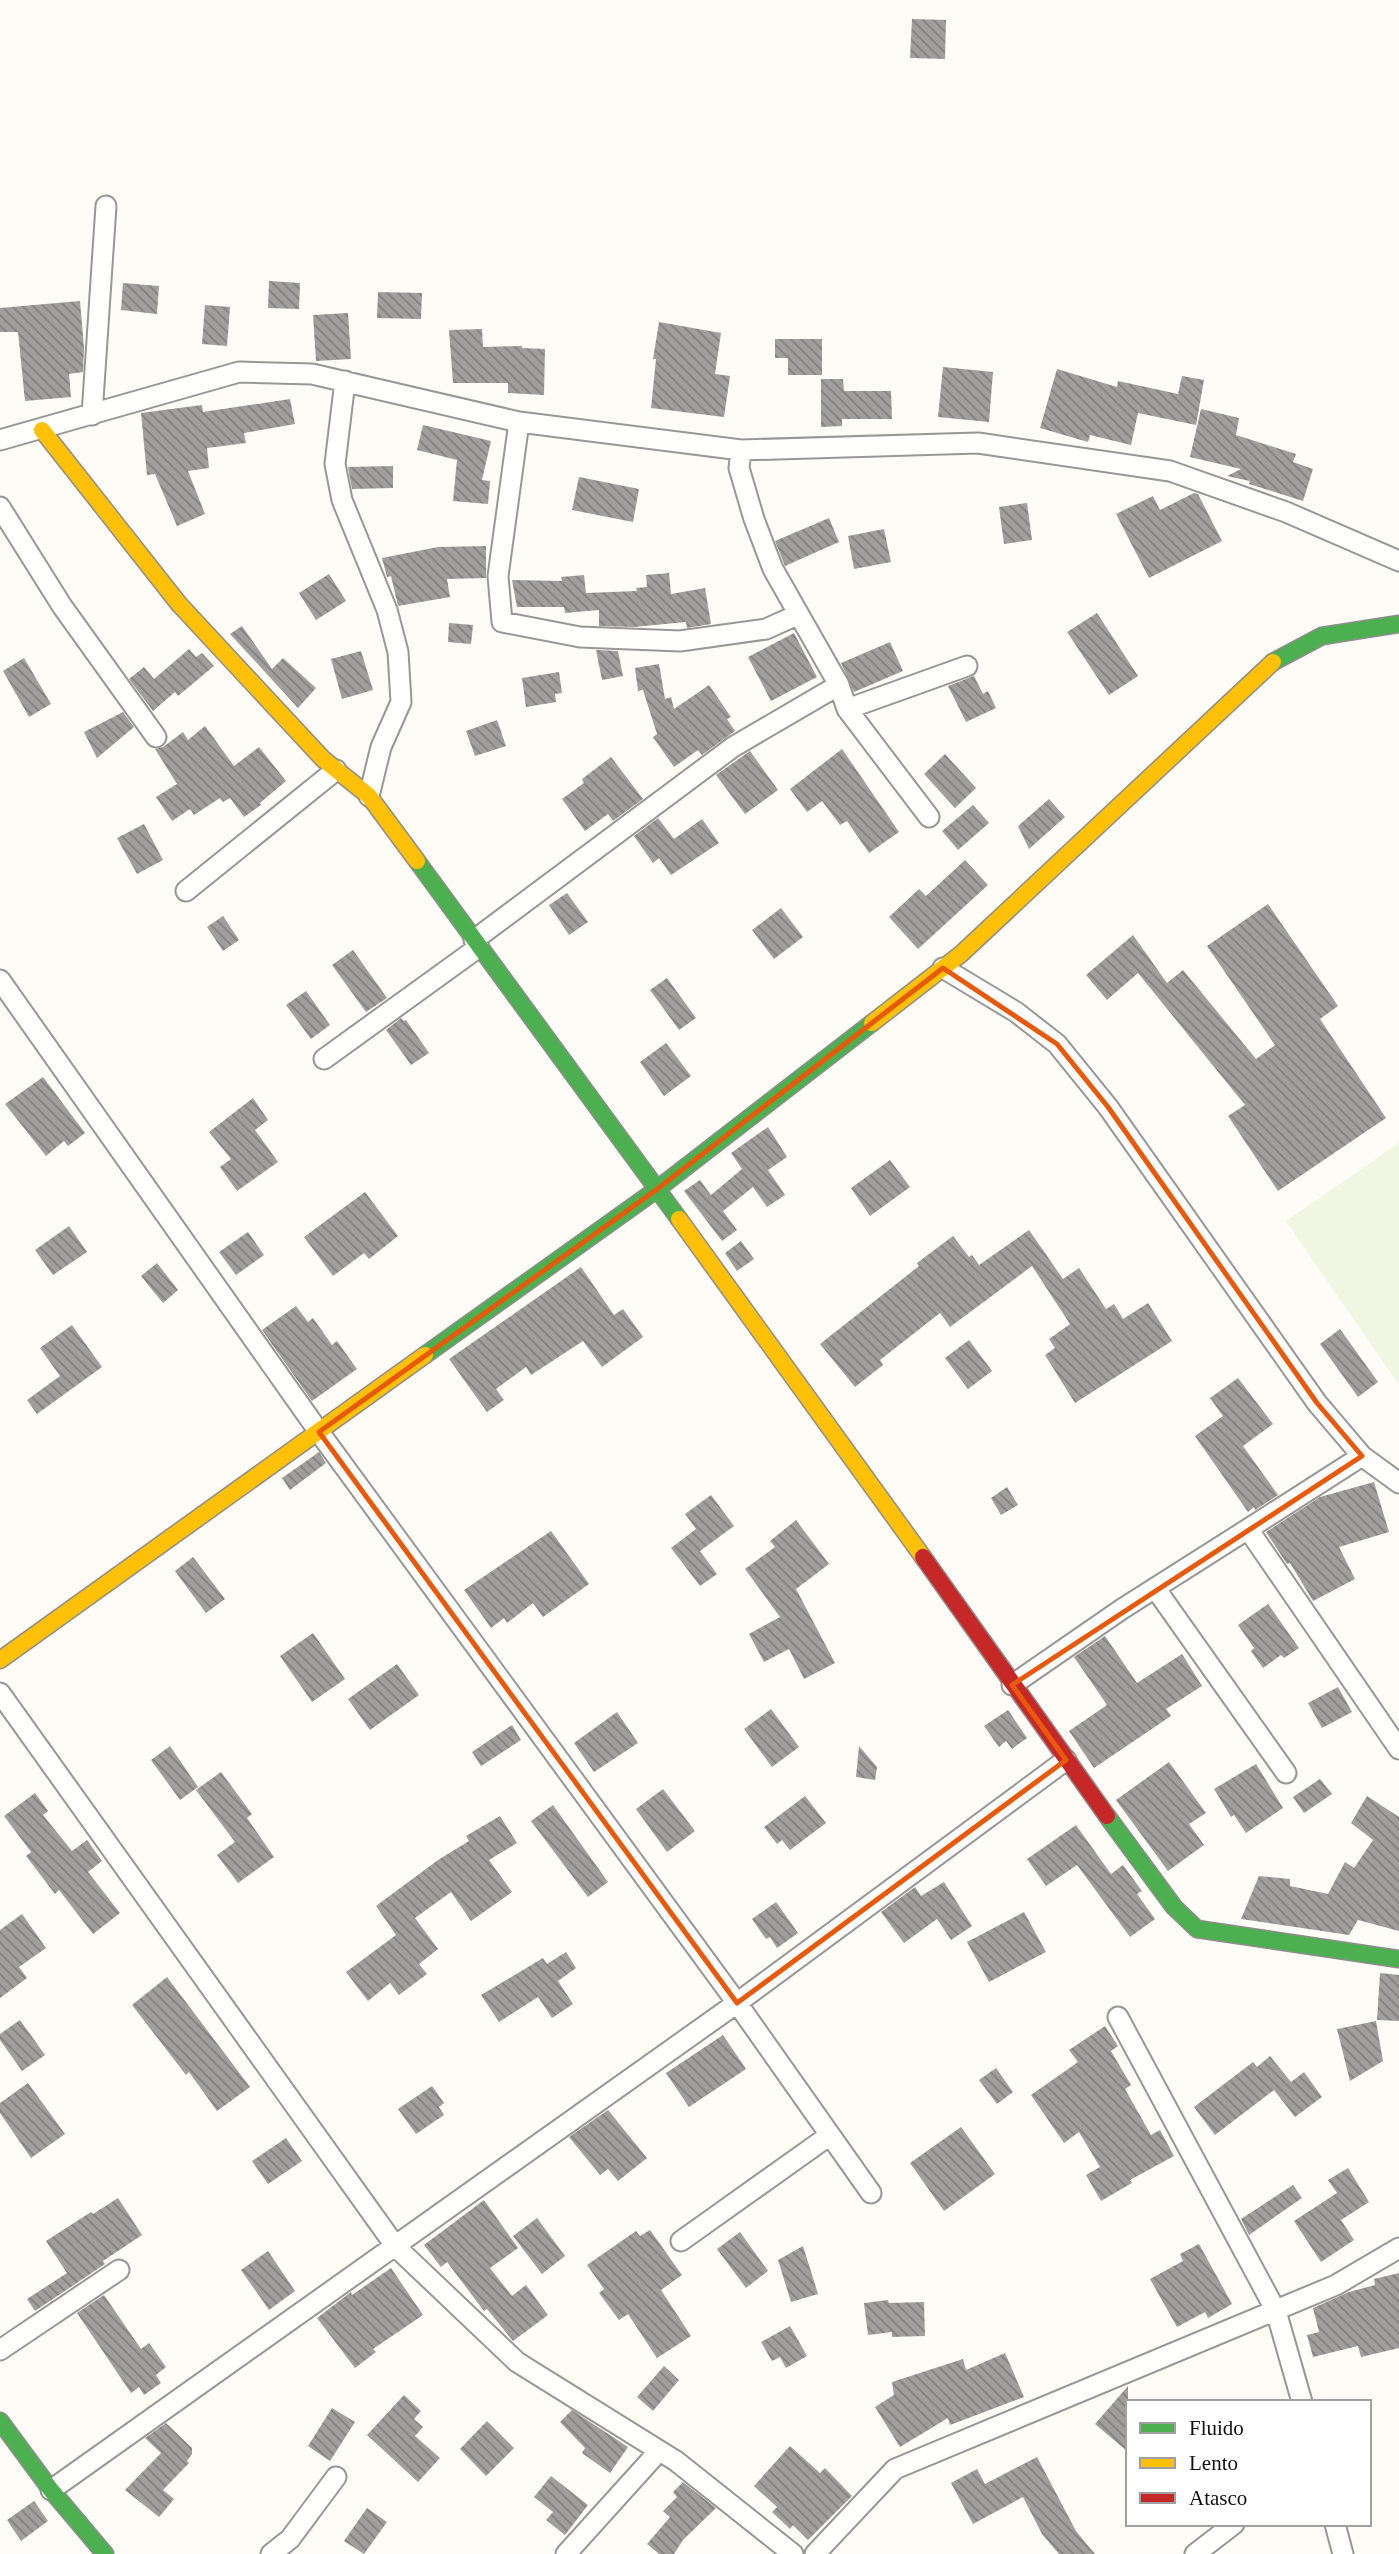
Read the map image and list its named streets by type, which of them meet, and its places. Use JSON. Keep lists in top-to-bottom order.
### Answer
{
  "legend": ["Fluido", "Lento", "Atasco"]
}
